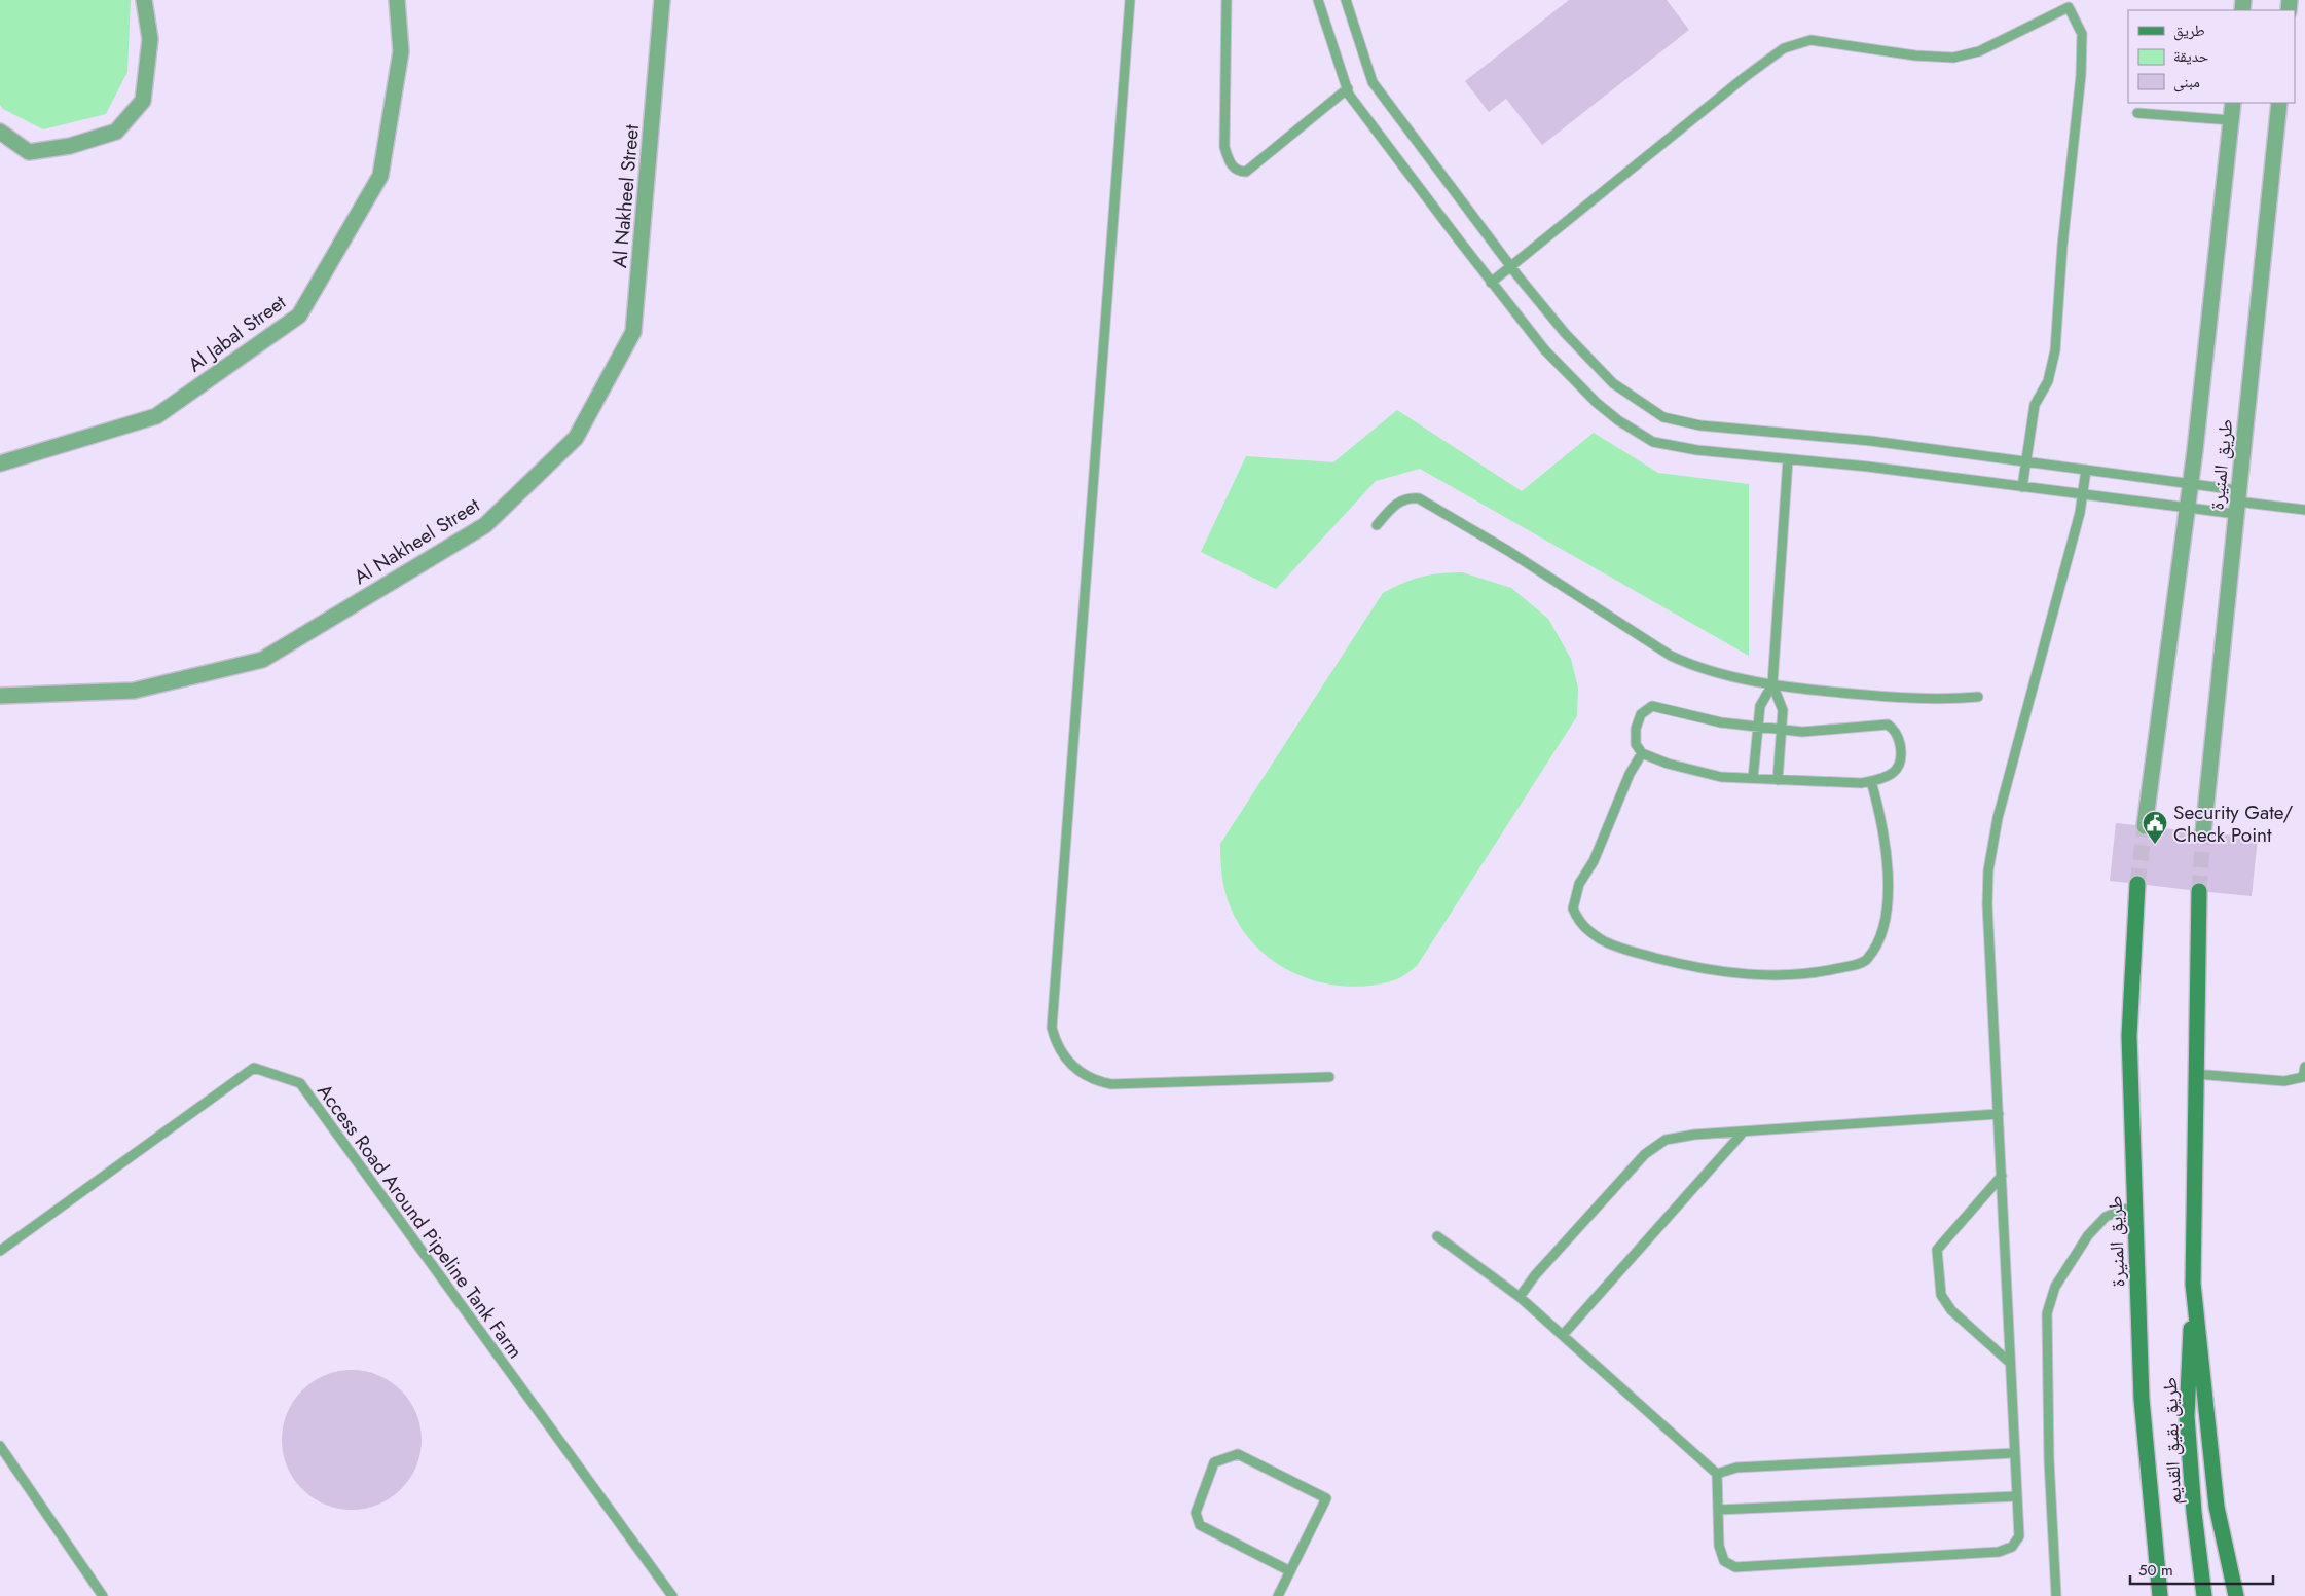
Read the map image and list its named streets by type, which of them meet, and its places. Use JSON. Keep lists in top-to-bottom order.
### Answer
{
  "streets": {
    "main road": ["طريق المنيرة", "طريق بقيق القديم"],
    "street": ["Al Nakheel Street", "Al Jabal Street"],
    "lane": ["Access Road Around Pipeline Tank Farm"]
  },
  "places": {
    "public building": ["Security Gate/ Check Point"]
  },
  "legend": ["طريق", "حديقة", "مبنى"],
  "scale_bar": "50 m"
}
